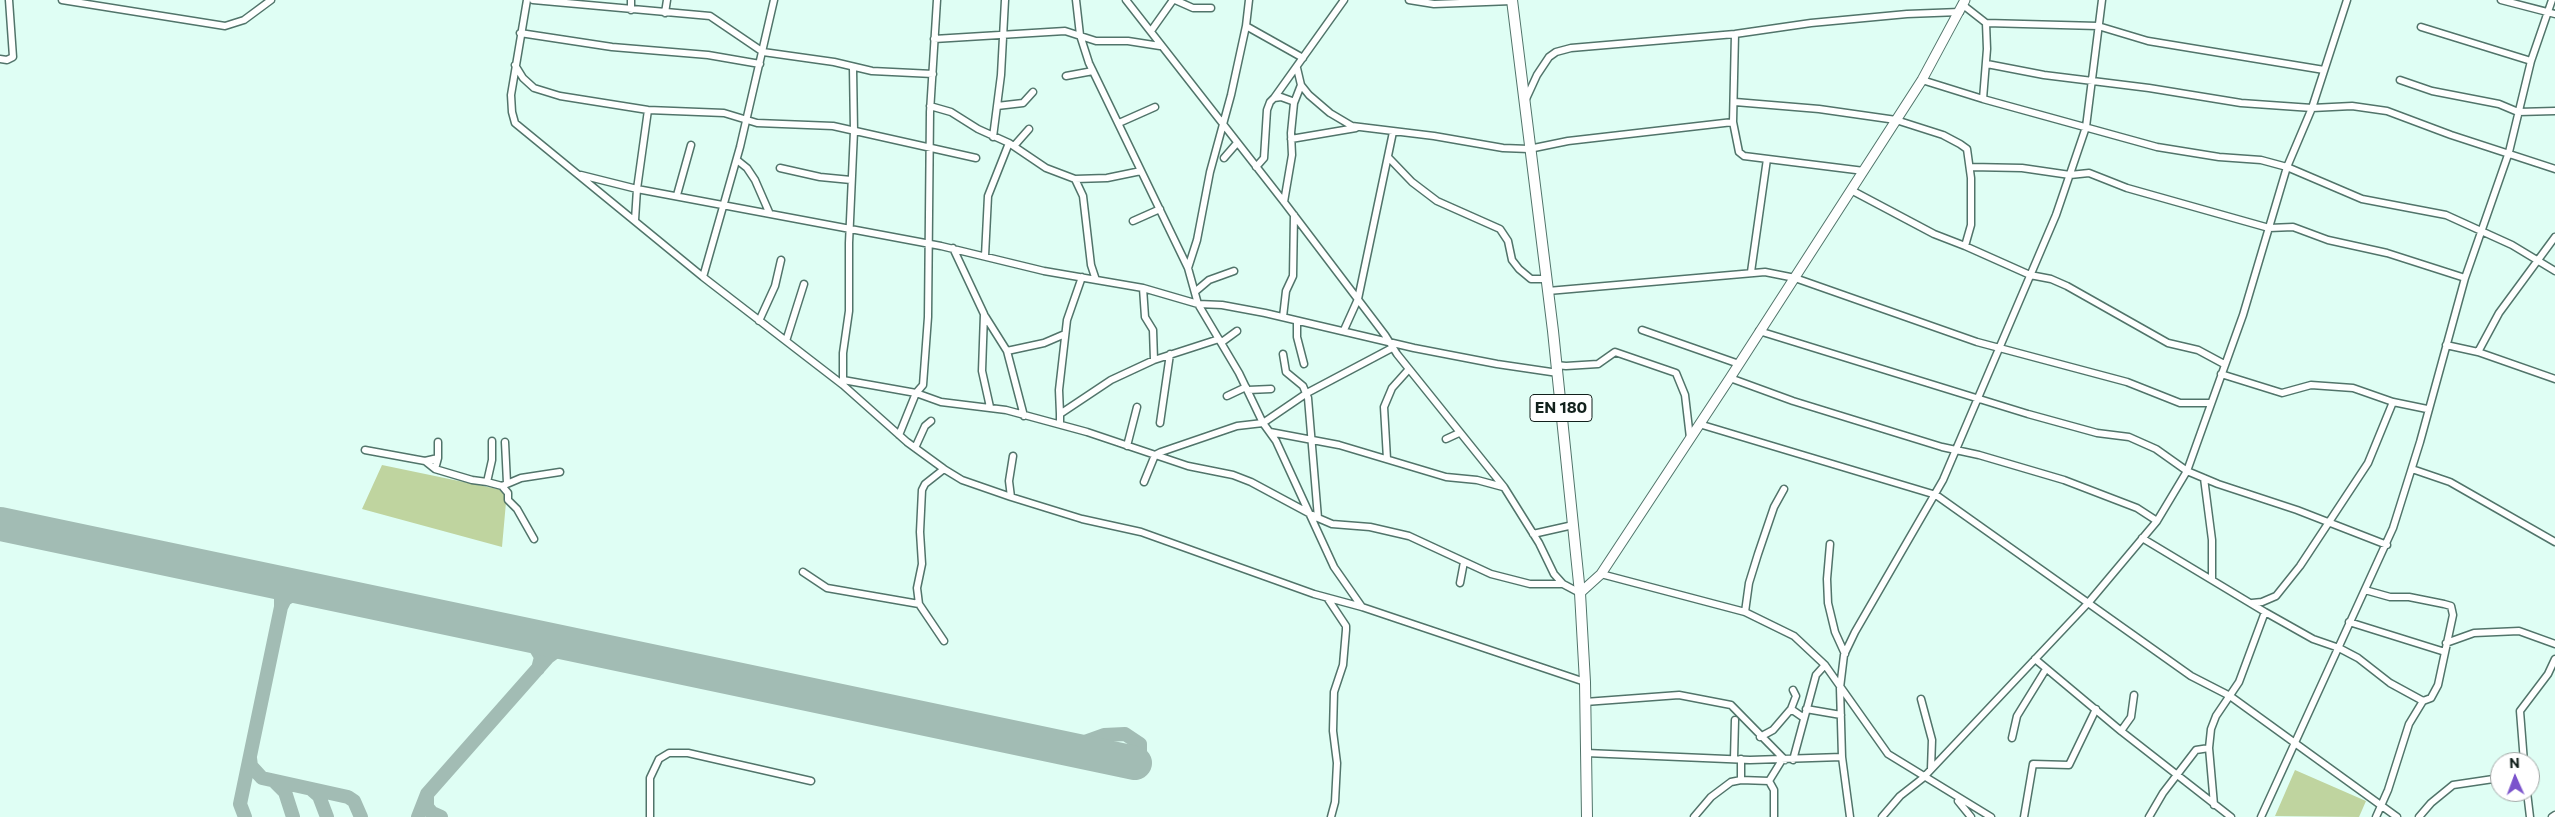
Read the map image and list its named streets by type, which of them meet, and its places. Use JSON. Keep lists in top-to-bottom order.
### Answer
{
  "streets": {
    "main road": ["EN 180"]
  },
  "north": "top"
}
